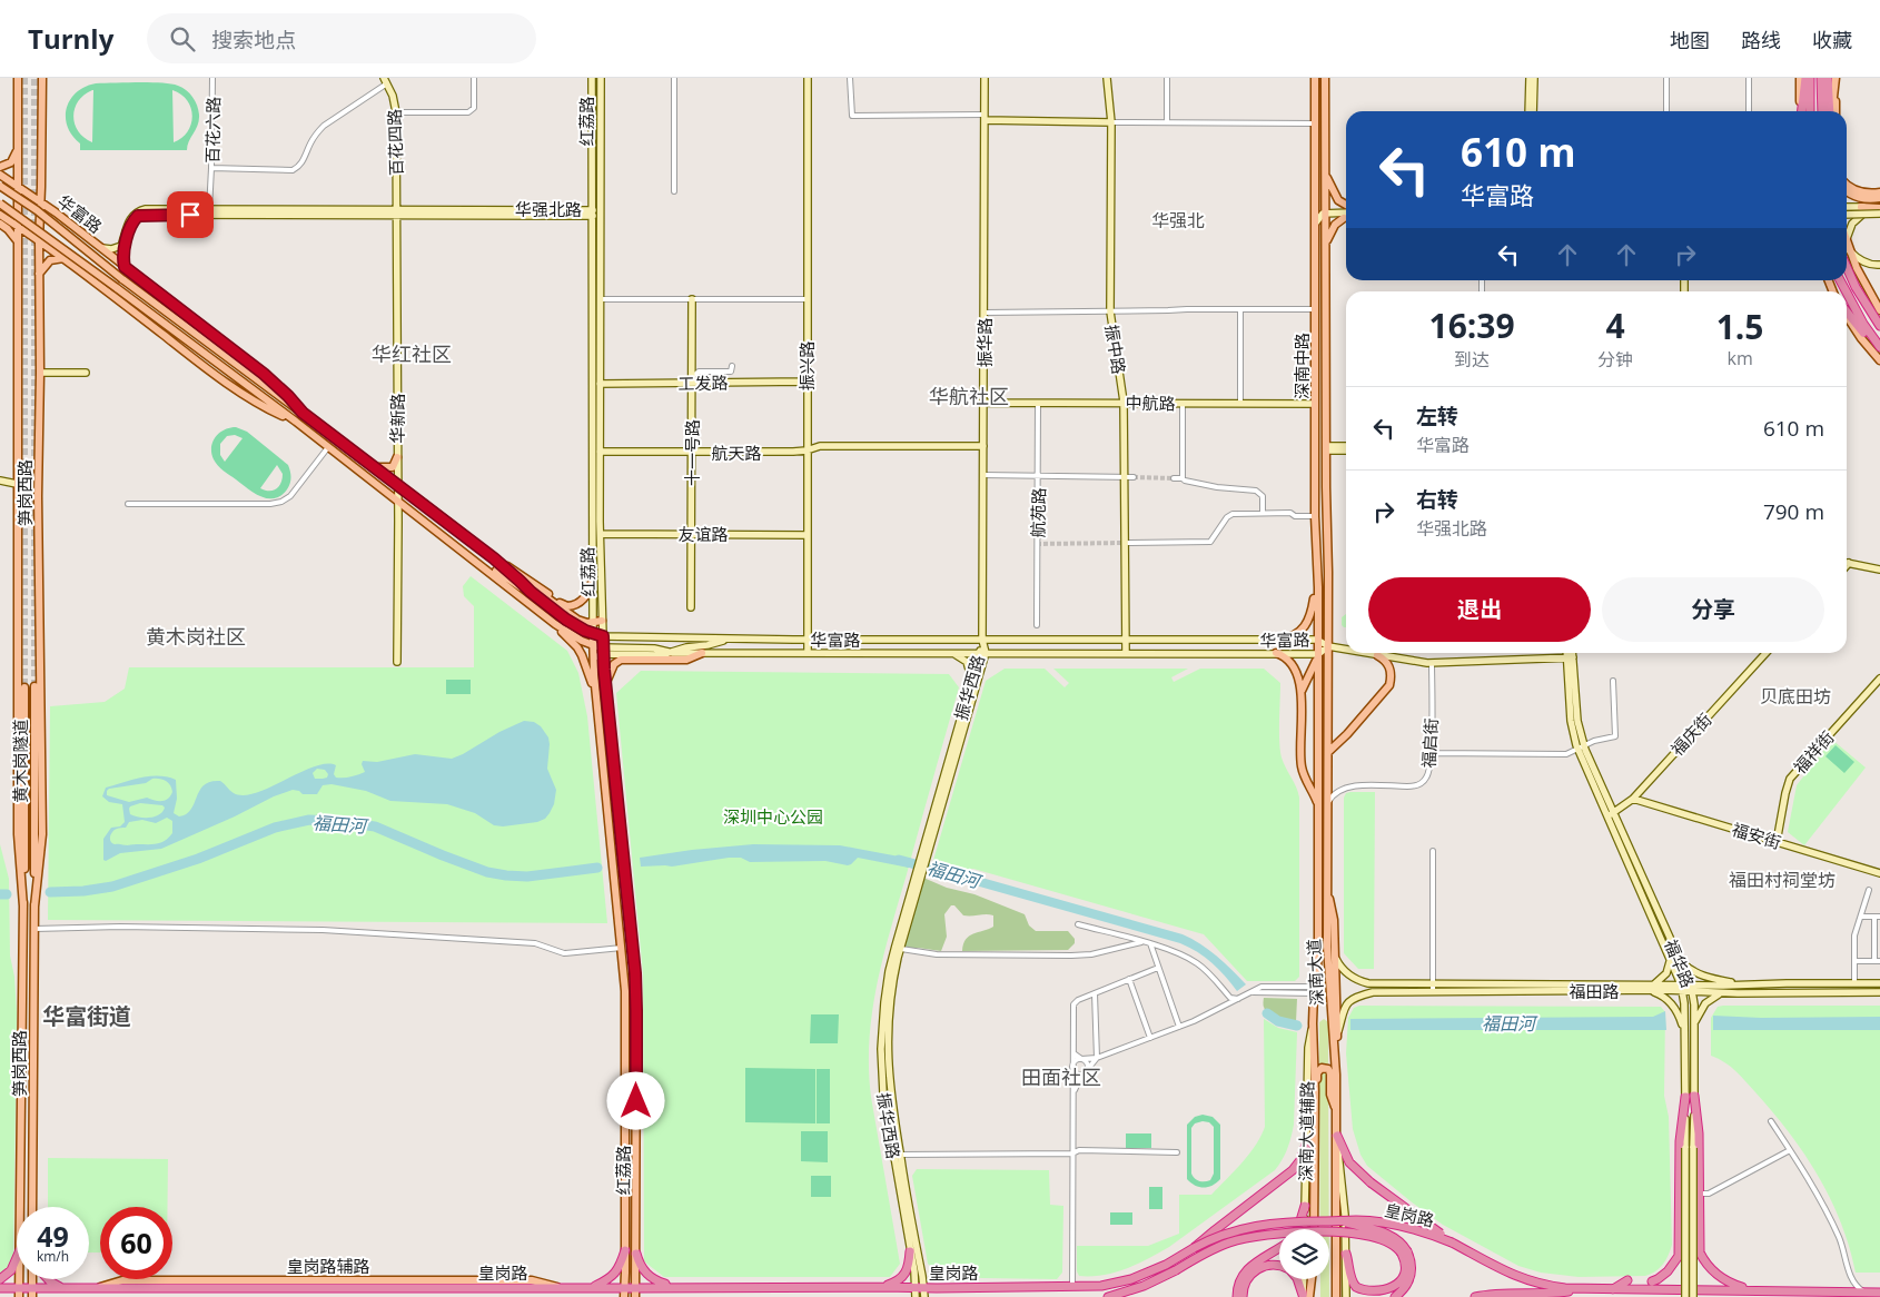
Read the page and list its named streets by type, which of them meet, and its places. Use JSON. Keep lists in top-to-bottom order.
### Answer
{
  "streets": {
    "highway": ["皇岗路"],
    "main road": [
      "红荔路",
      "百花四路",
      "华强北路",
      "华富路",
      "振华路",
      "振中路",
      "振兴路",
      "深南中路",
      "工发路",
      "中航路",
      "华新路",
      "十一号路",
      "航天路",
      "笋岗西路",
      "友谊路",
      "振华西路",
      "福庆街",
      "福祥街",
      "黄木岗隧道",
      "福安街",
      "福华路",
      "深南大道",
      "福田路",
      "深南大道辅路"
    ],
    "street": ["百花六路", "航苑路", "福启街"]
  },
  "crossings": [
    ["红荔路", "华强北路"],
    ["红荔路", "华富路"],
    ["红荔路", "工发路"],
    ["红荔路", "航天路"],
    ["红荔路", "友谊路"],
    ["红荔路", "皇岗路"],
    ["百花六路", "华强北路"],
    ["百花四路", "华强北路"],
    ["百花四路", "华新路"],
    ["华强北路", "华富路"],
    ["华强北路", "华新路"],
    ["华富路", "振华路"],
    ["华富路", "振中路"],
    ["华富路", "振兴路"],
    ["华富路", "深南中路"],
    ["华富路", "华新路"],
    ["华富路", "笋岗西路"],
    ["华富路", "振华西路"],
    ["华富路", "深南大道"],
    ["振华路", "中航路"],
    ["振华路", "振华西路"],
    ["振中路", "中航路"],
    ["振兴路", "工发路"],
    ["振兴路", "航天路"],
    ["振兴路", "友谊路"],
    ["深南中路", "中航路"],
    ["深南中路", "深南大道"],
    ["工发路", "十一号路"],
    ["中航路", "航苑路"],
    ["十一号路", "航天路"],
    ["十一号路", "友谊路"],
    ["笋岗西路", "黄木岗隧道"],
    ["笋岗西路", "皇岗路"],
    ["振华西路", "皇岗路"],
    ["福庆街", "福安街"],
    ["福庆街", "福华路"],
    ["福启街", "深南大道"],
    ["福祥街", "福安街"],
    ["福华路", "福田路"],
    ["深南大道", "深南大道辅路"]
  ],
  "districts": [
    "华强北",
    "华红社区",
    "华航社区",
    "黄木岗社区",
    "贝底田坊",
    "福田村祠堂坊",
    "华富街道",
    "田面社区"
  ],
  "water": ["福田河"],
  "parks": ["深圳中心公园"],
  "page": {
    "header": "Turnly",
    "search": "搜索地点",
    "nav": ["地图", "路线", "收藏"],
    "turn": ["610 m", "华富路"],
    "eta": [
      "16:39",
      "到达",
      "4",
      "分钟",
      "1.5",
      "km"
    ],
    "list": [
      {
        "name": "左转",
        "note": "华富路",
        "value": "610 m"
      },
      {
        "name": "右转",
        "note": "华强北路",
        "value": "790 m"
      }
    ],
    "buttons": ["退出", "分享"],
    "speed": "49 km/h",
    "limit": "60"
  }
}
